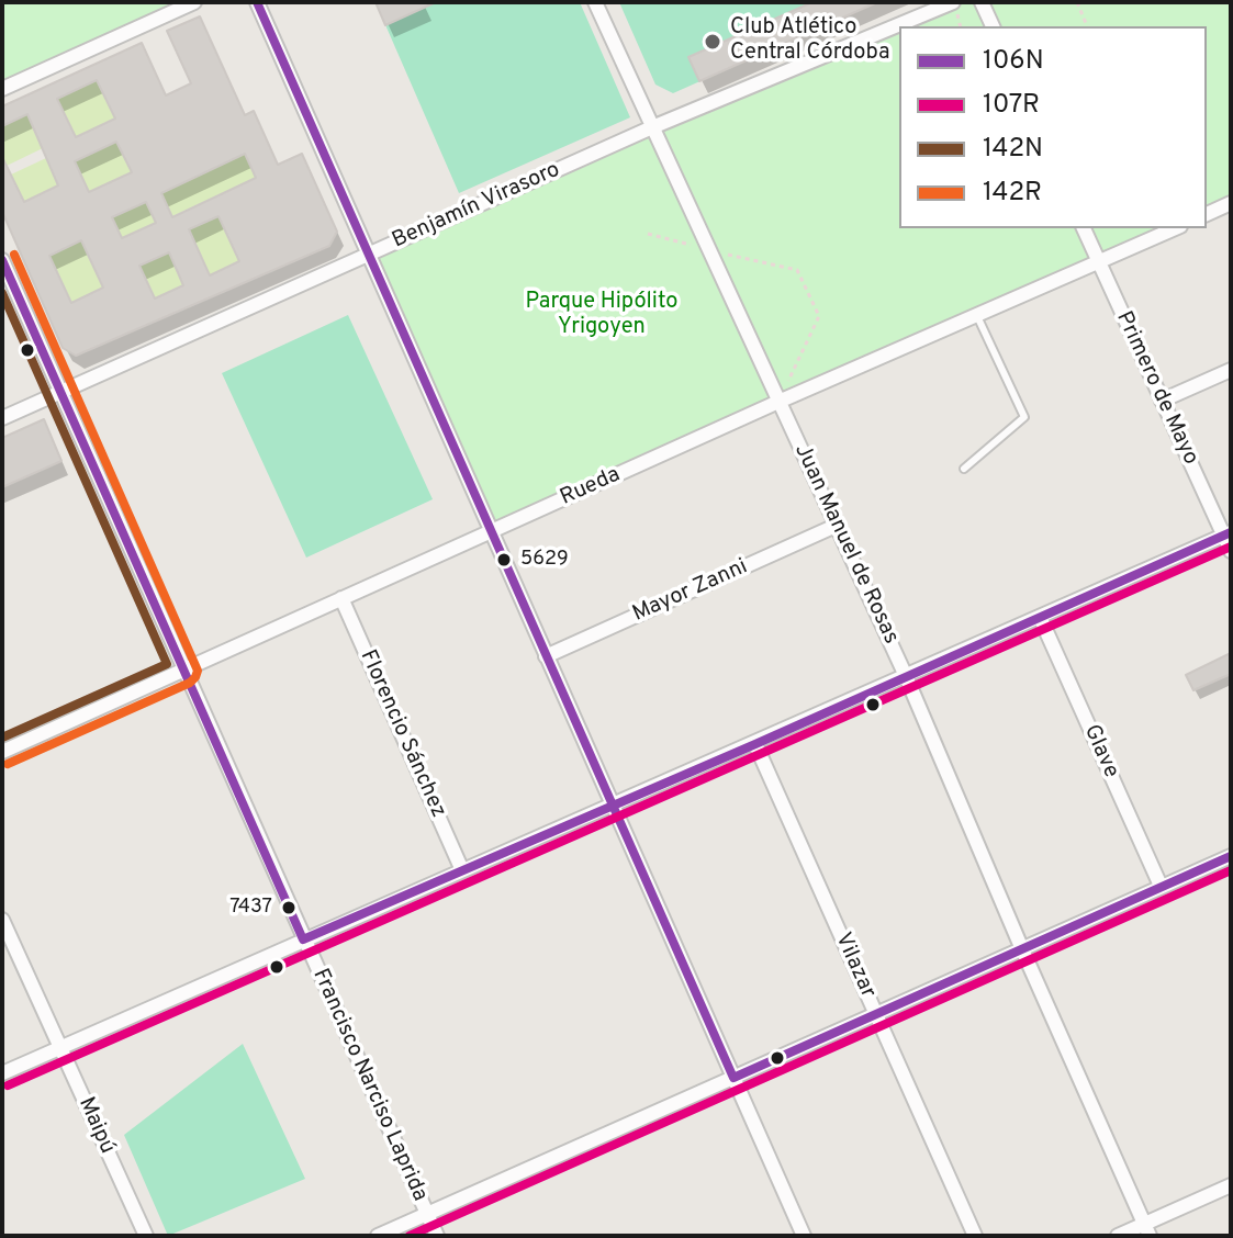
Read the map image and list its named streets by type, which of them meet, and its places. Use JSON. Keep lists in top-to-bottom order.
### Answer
{
  "streets": {
    "street": [
      "Benjamín Virasoro",
      "Primero de Mayo",
      "Rueda",
      "Juan Manuel de Rosas",
      "Mayor Zanni",
      "Florencio Sánchez",
      "Glave",
      "Vilazar",
      "Francisco Narciso Laprida",
      "Maipú"
    ]
  },
  "crossings": [
    ["Benjamín Virasoro", "Juan Manuel de Rosas"],
    ["Benjamín Virasoro", "Francisco Narciso Laprida"],
    ["Primero de Mayo", "Rueda"],
    ["Rueda", "Juan Manuel de Rosas"],
    ["Rueda", "Florencio Sánchez"],
    ["Rueda", "Francisco Narciso Laprida"],
    ["Juan Manuel de Rosas", "Mayor Zanni"]
  ],
  "parks": ["Parque Hipólito Yrigoyen"],
  "places": ["Club Atlético Central Córdoba", "5629", "7437"],
  "lines": [
    "transit line 106N",
    "transit line 142R",
    "transit line 142N",
    "transit line 107R"
  ],
  "legend": [
    "106N",
    "107R",
    "142N",
    "142R"
  ]
}
